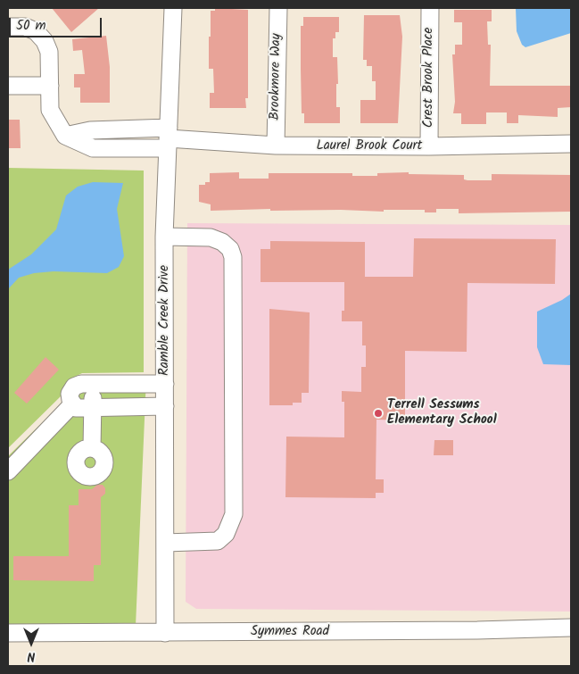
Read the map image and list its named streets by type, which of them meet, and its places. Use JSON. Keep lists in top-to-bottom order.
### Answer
{
  "streets": {
    "street": [
      "Brookmore Way",
      "Crest Brook Place",
      "Laurel Brook Court",
      "Ramble Creek Drive",
      "Symmes Road"
    ]
  },
  "crossings": [
    ["Brookmore Way", "Laurel Brook Court"],
    ["Crest Brook Place", "Laurel Brook Court"],
    ["Laurel Brook Court", "Ramble Creek Drive"],
    ["Ramble Creek Drive", "Symmes Road"]
  ],
  "places": ["Terrell Sessums Elementary School"],
  "scale_bar": "50 m",
  "north": "bottom"
}
